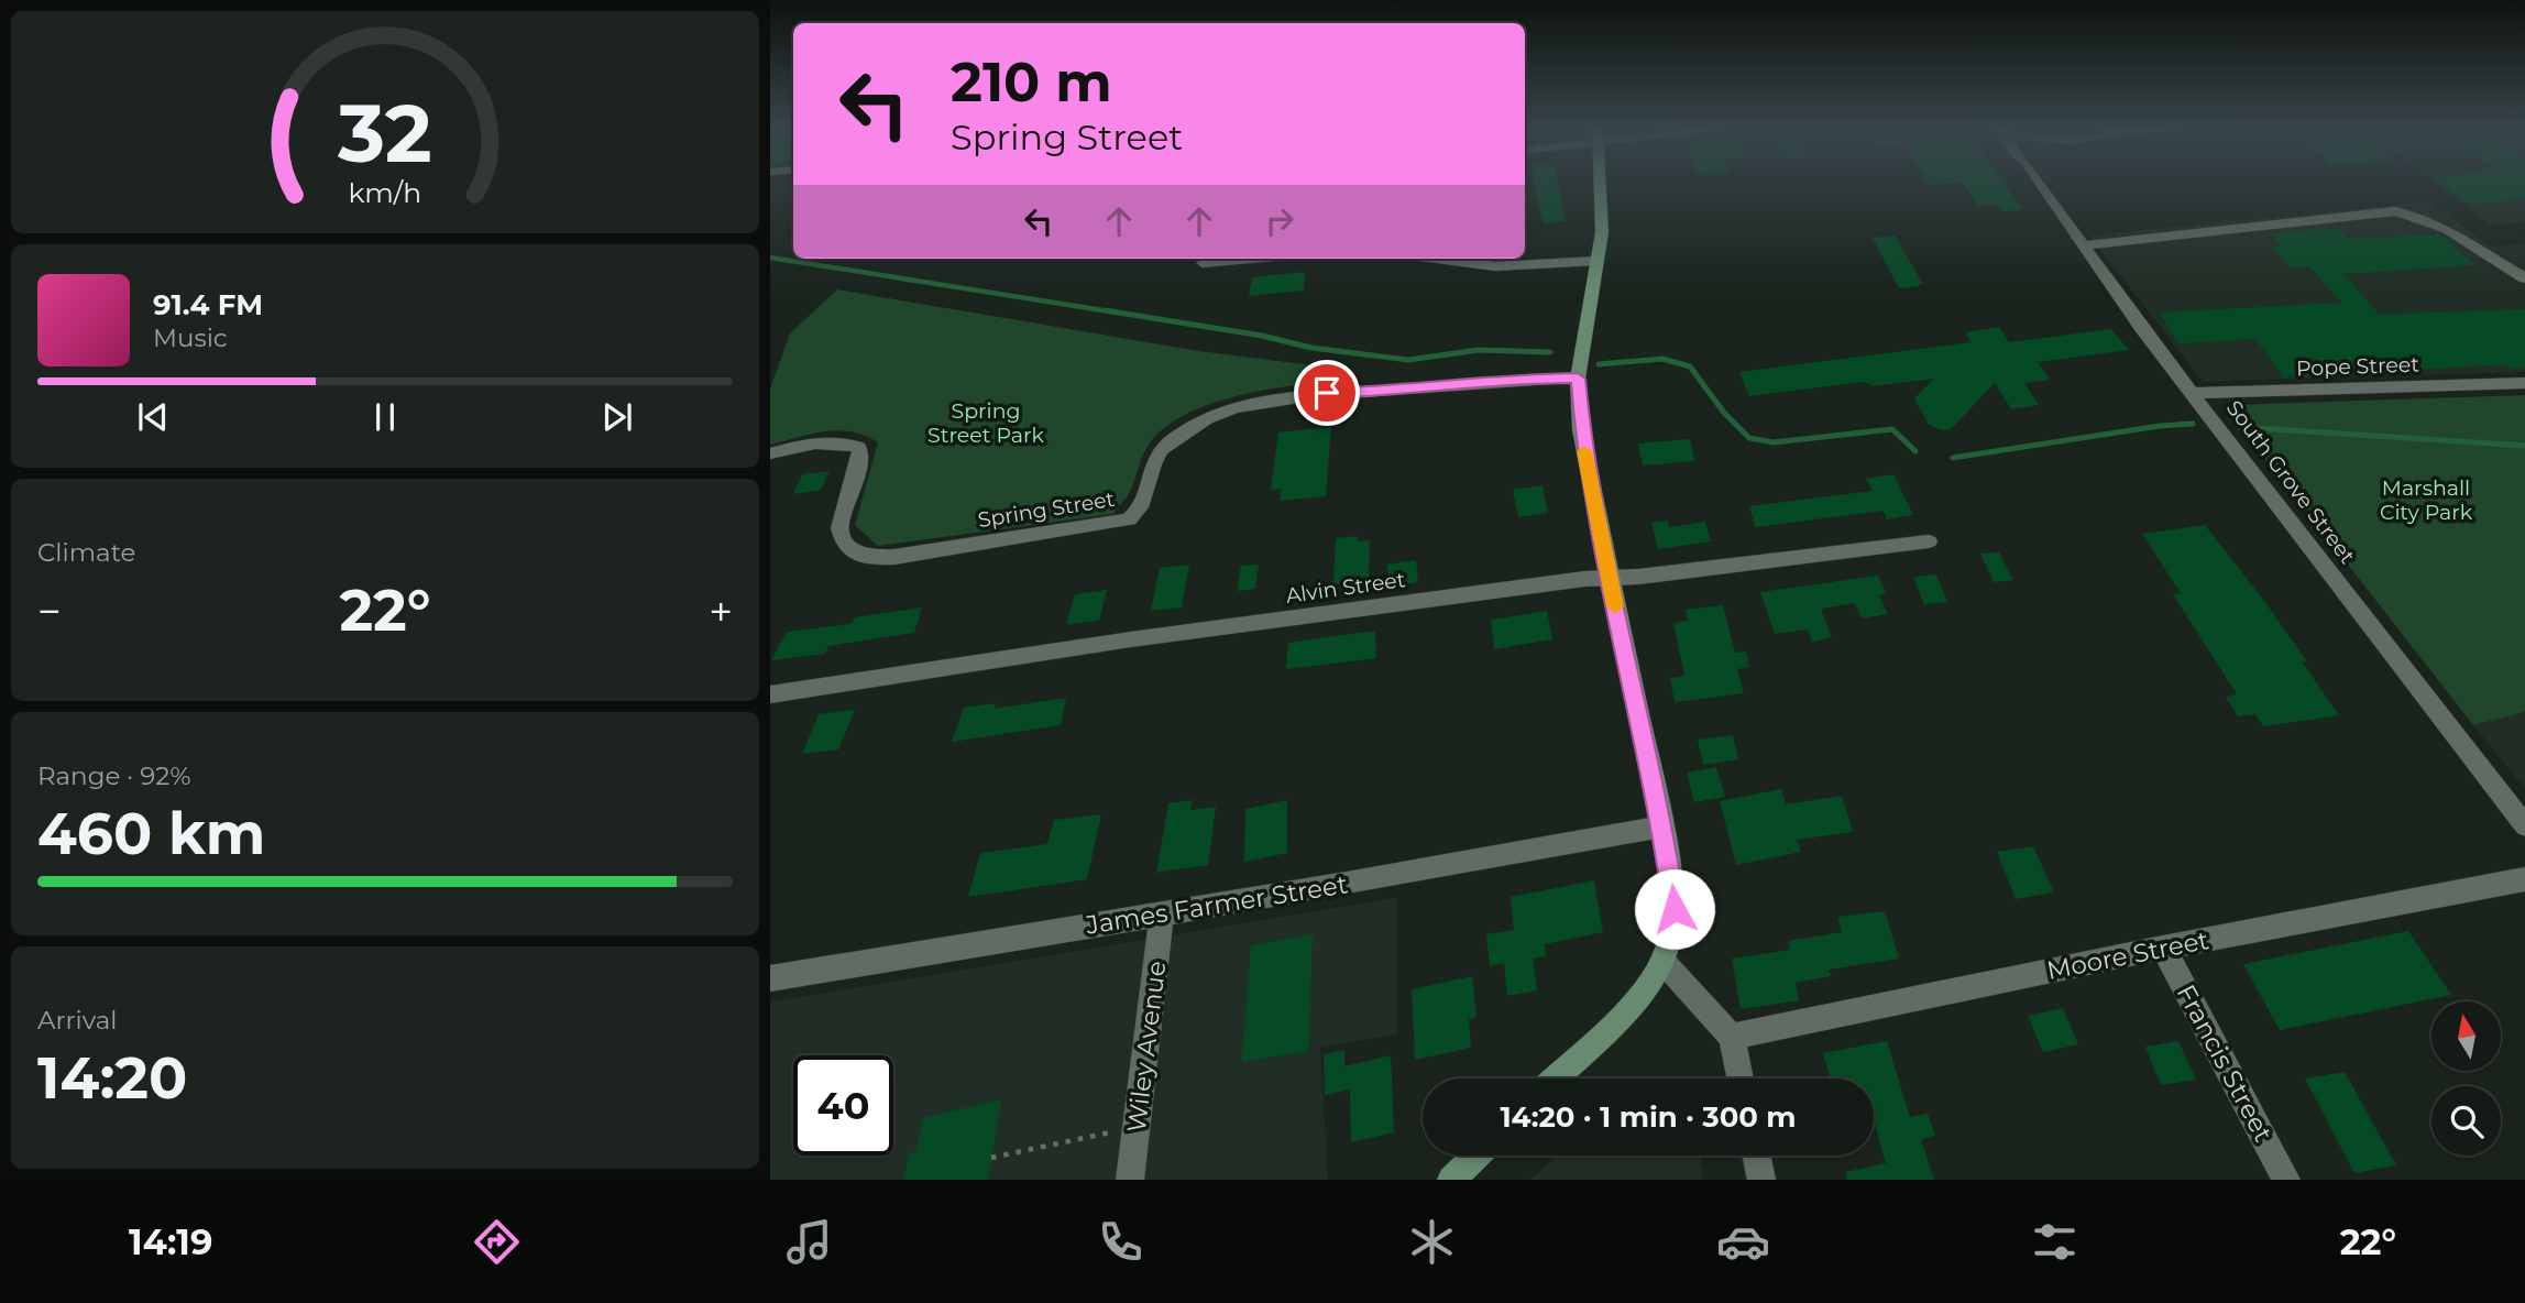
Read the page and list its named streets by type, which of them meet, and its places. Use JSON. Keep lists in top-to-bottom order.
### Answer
{
  "streets": {
    "street": [
      "Pope Street",
      "South Grove Street",
      "Spring Street",
      "Alvin Street",
      "James Farmer Street",
      "Moore Street",
      "Wiley Avenue",
      "Francis Street"
    ]
  },
  "crossings": [
    ["Pope Street", "South Grove Street"],
    ["James Farmer Street", "Wiley Avenue"],
    ["Moore Street", "Francis Street"]
  ],
  "parks": ["Spring Street Park", "Marshall City Park"],
  "north": "top",
  "page": {
    "turn": ["210 m", "Spring Street"],
    "song": ["91.4 FM", "Music"],
    "tile": [
      "Climate",
      ["Range · 92%", "460 km"],
      ["Arrival", "14:20"]
    ],
    "heat": ["−", "22°", "+"],
    "limit": "40",
    "trip": "14:20 · 1 min · 300 m",
    "tabs": ["14:19", "22°"],
    "gauge": ["32", "km/h"]
  }
}
